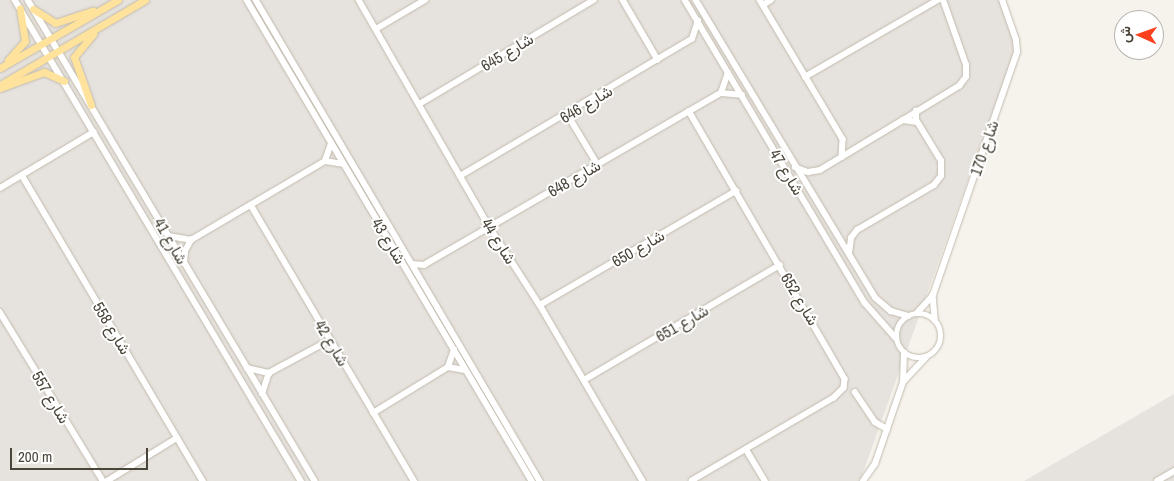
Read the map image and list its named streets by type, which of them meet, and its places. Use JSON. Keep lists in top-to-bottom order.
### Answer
{
  "streets": {
    "street": [
      "شارع 645",
      "شارع 646",
      "شارع 170",
      "شارع 47",
      "شارع 648",
      "شارع 41",
      "شارع 43",
      "شارع 44",
      "شارع 650",
      "شارع 652",
      "شارع 651",
      "شارع 558",
      "شارع 42",
      "شارع 557"
    ]
  },
  "crossings": [
    ["شارع 645", "شارع 44"],
    ["شارع 646", "شارع 47"],
    ["شارع 646", "شارع 44"],
    ["شارع 170", "شارع 47"],
    ["شارع 648", "شارع 43"],
    ["شارع 648", "شارع 44"],
    ["شارع 648", "شارع 652"],
    ["شارع 44", "شارع 650"],
    ["شارع 44", "شارع 651"],
    ["شارع 650", "شارع 652"],
    ["شارع 652", "شارع 651"]
  ],
  "scale_bar": "200 m",
  "north": "left"
}
